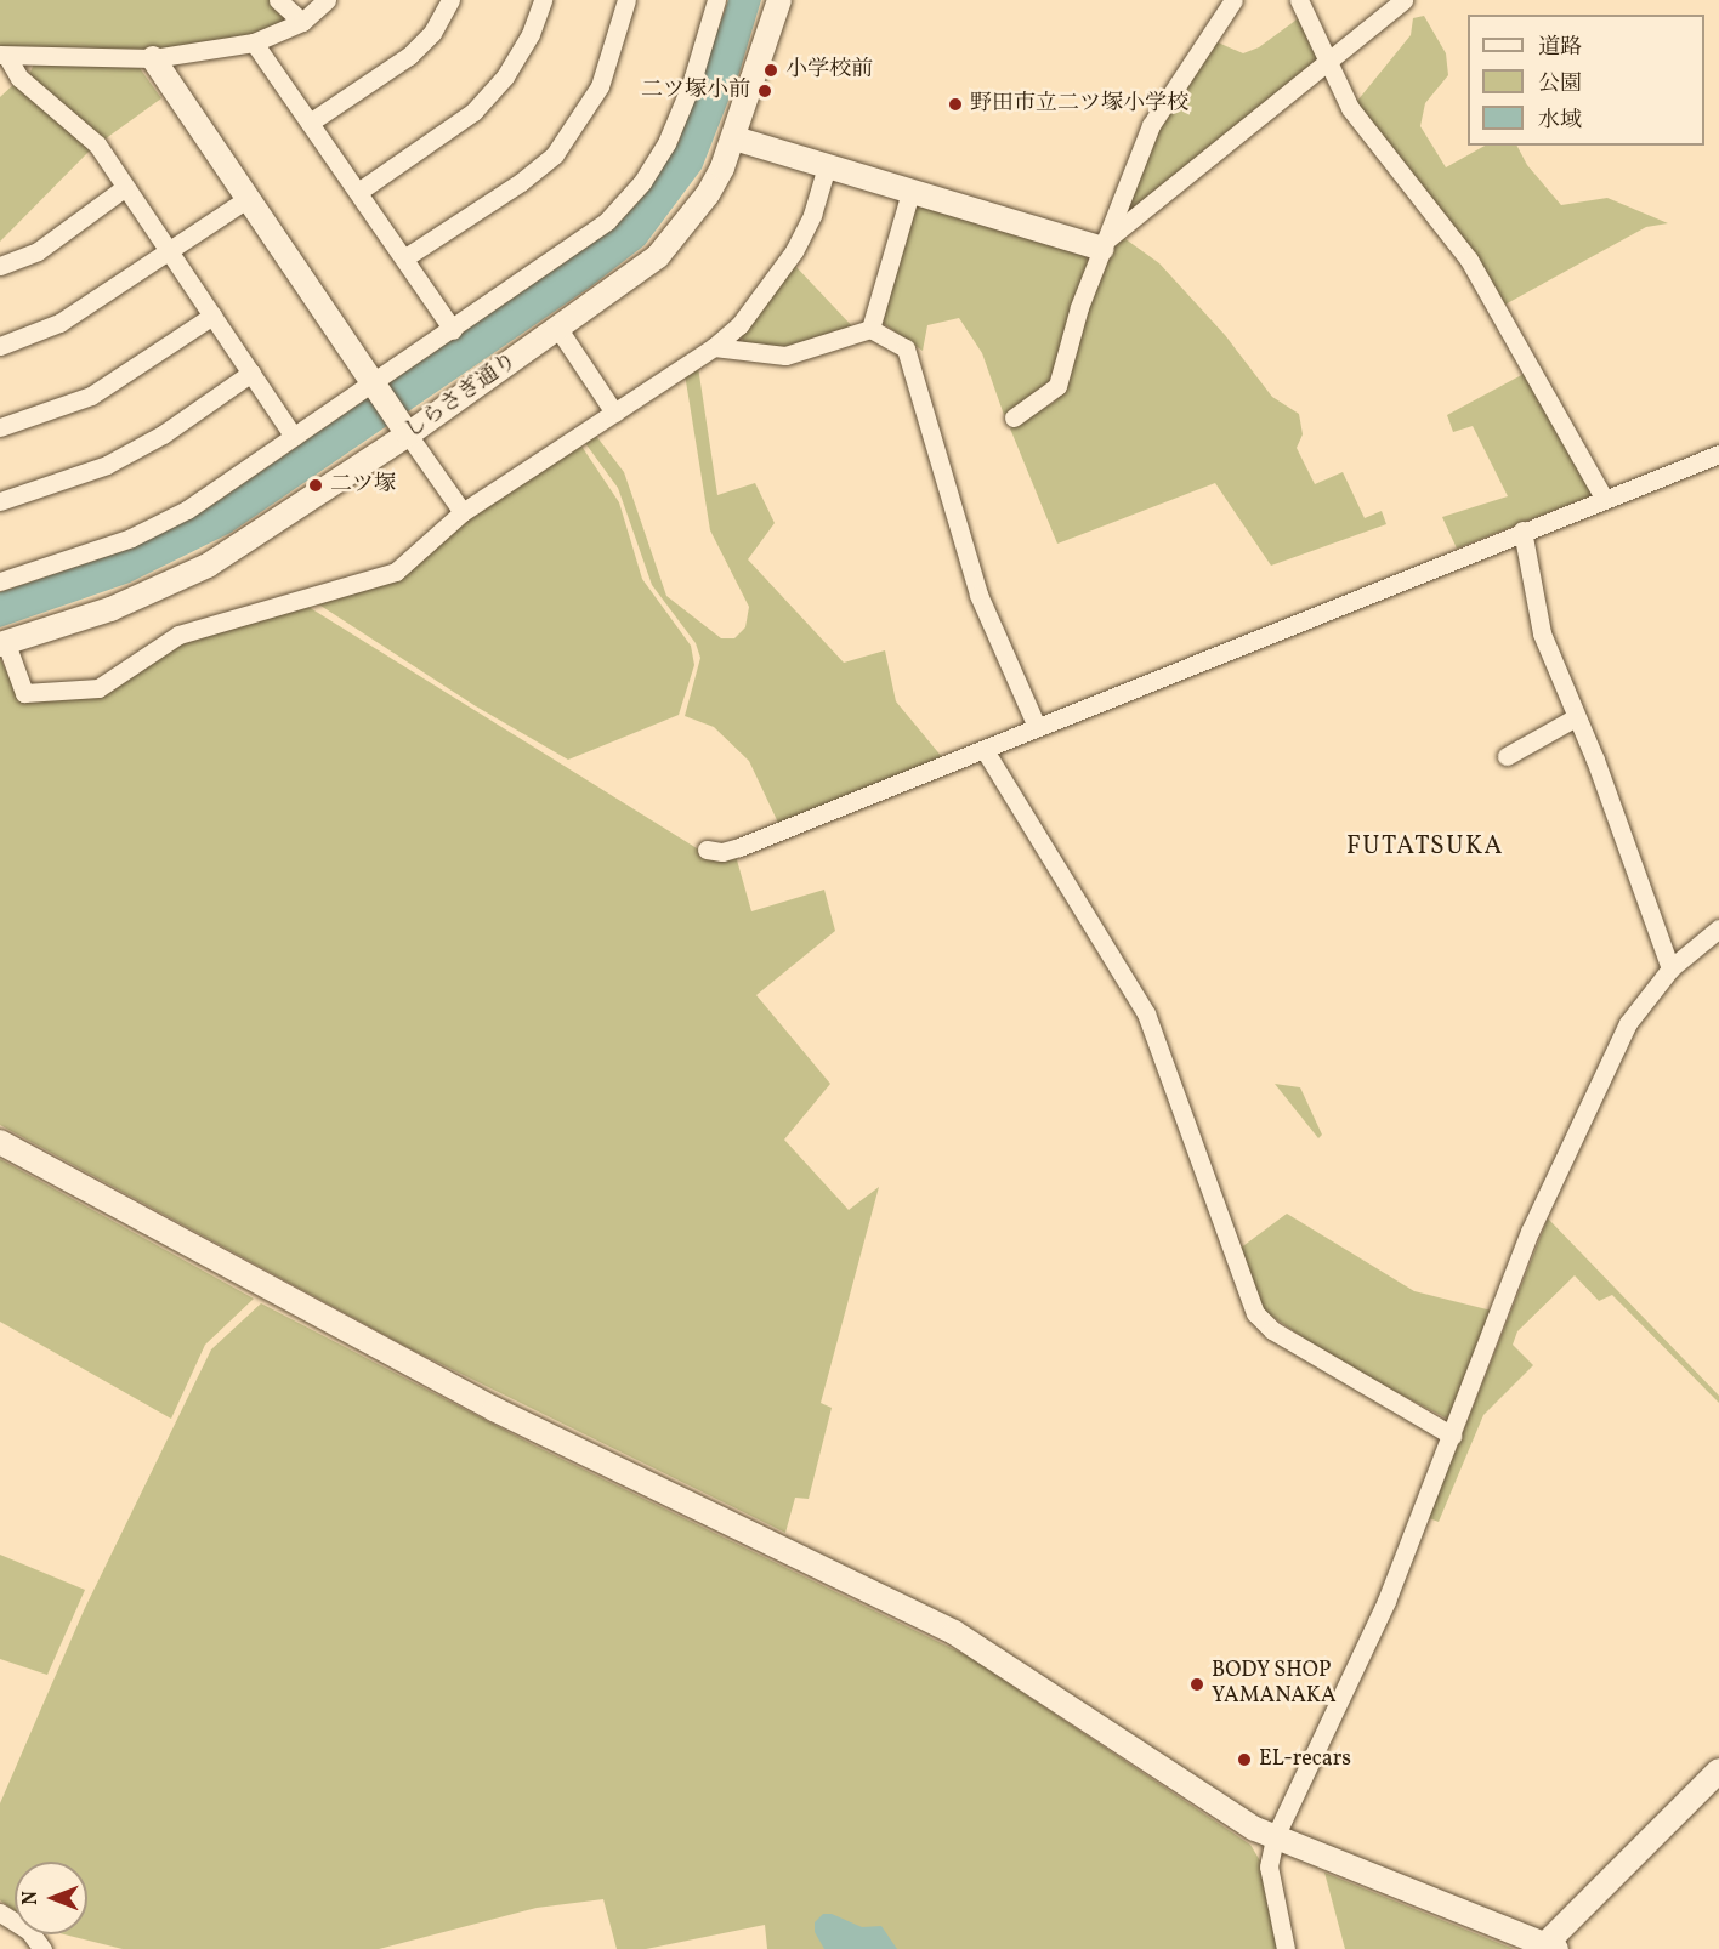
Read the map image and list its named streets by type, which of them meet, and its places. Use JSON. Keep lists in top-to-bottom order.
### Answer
{
  "streets": {
    "street": ["しらさぎ通り"]
  },
  "districts": ["FUTATSUKA"],
  "places": [
    "小学校前",
    "二ツ塚小前",
    "野田市立二ツ塚小学校",
    "二ツ塚",
    "BODY SHOP YAMANAKA",
    "EL-recars"
  ],
  "legend": ["道路", "公園", "水域"],
  "north": "left"
}
